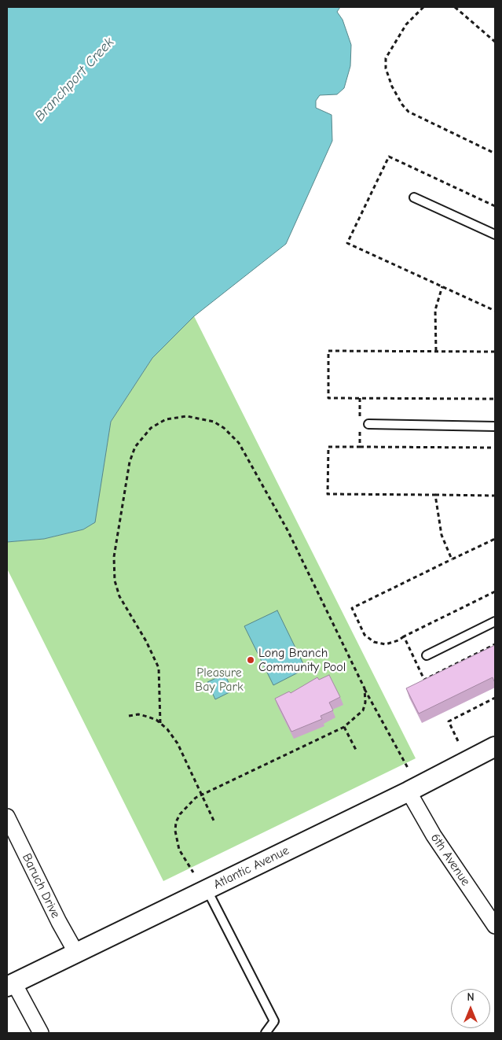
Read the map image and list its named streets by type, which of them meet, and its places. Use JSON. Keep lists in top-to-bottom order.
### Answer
{
  "streets": {
    "street": ["6th Avenue", "Atlantic Avenue", "Baruch Drive"]
  },
  "crossings": [
    ["6th Avenue", "Atlantic Avenue"],
    ["Atlantic Avenue", "Baruch Drive"]
  ],
  "water": ["Branchport Creek"],
  "parks": ["Pleasure Bay Park"],
  "places": ["Long Branch Community Pool"],
  "north": "top"
}
